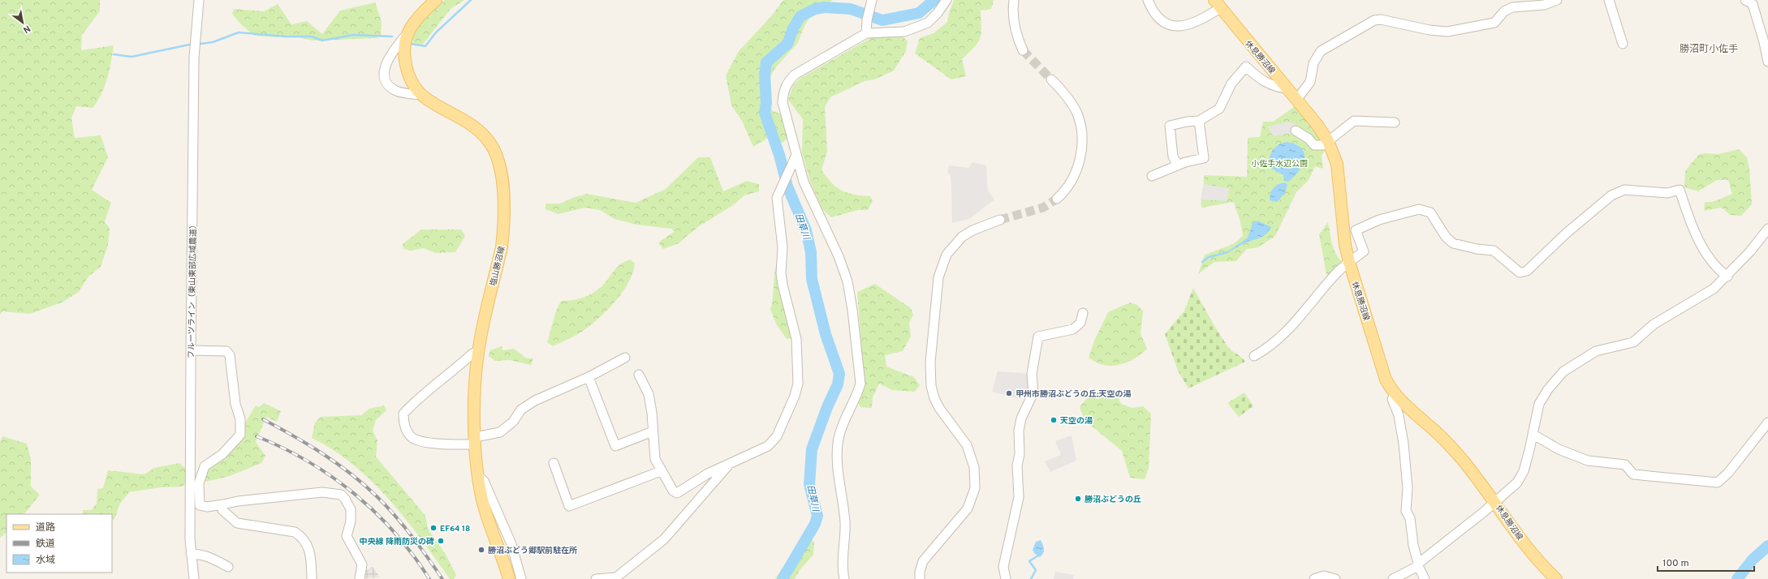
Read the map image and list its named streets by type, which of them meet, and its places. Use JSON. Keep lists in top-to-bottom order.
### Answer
{
  "streets": {
    "main road": ["休息勝沼線", "塩山勝沼線"],
    "street": ["フルーツライン（東山東部広域農道）"]
  },
  "districts": ["勝沼町小佐手"],
  "water": ["田草川"],
  "parks": ["小佐手水辺公園"],
  "places": [
    "甲州市勝沼ぶどうの丘;天空の湯",
    "天空の湯",
    "勝沼ぶどうの丘",
    "EF64 18",
    "中央線 降雨防災の碑",
    "勝沼ぶどう郷駅前駐在所"
  ],
  "legend": ["道路", "鉄道", "水域"],
  "scale_bar": "100 m",
  "north": "bottom right"
}
